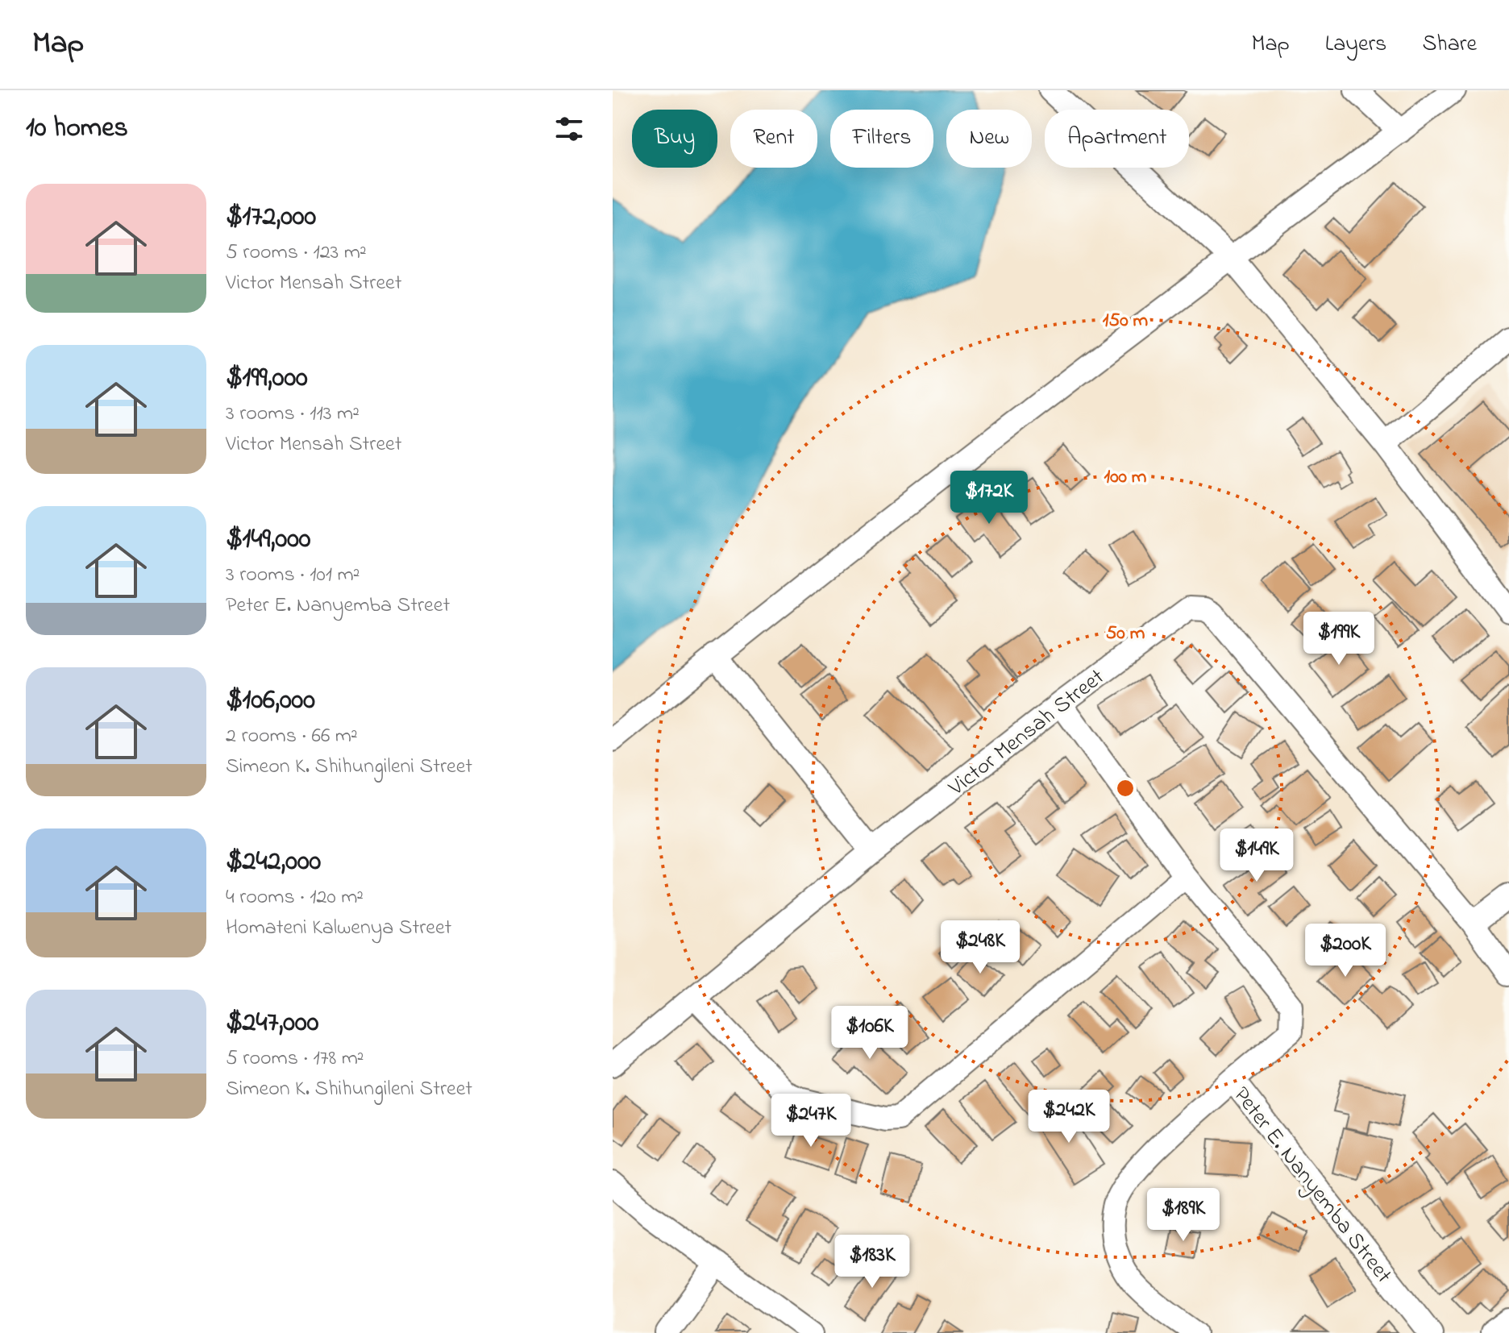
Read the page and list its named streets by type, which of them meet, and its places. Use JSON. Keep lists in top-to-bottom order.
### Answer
{
  "streets": {
    "street": ["Victor Mensah Street", "Peter E. Nanyemba Street"]
  },
  "crossings": [
    ["Victor Mensah Street", "Peter E. Nanyemba Street"]
  ],
  "page": {
    "header": "Map",
    "nav": ["Map", "Layers", "Share"],
    "heading": "10 homes",
    "chip": [
      "Buy",
      "Rent",
      "Filters",
      "New",
      "Apartment"
    ],
    "list": [
      {
        "name": "$172,000",
        "note": "5 rooms · 123 m² · Victor Mensah Street"
      },
      {
        "name": "$199,000",
        "note": "3 rooms · 113 m² · Victor Mensah Street"
      },
      {
        "name": "$149,000",
        "note": "3 rooms · 101 m² · Peter E. Nanyemba Street"
      },
      {
        "name": "$106,000",
        "note": "2 rooms · 66 m² · Simeon K. Shihungileni Street"
      },
      {
        "name": "$242,000",
        "note": "4 rooms · 120 m² · Homateni Kalwenya Street"
      },
      {
        "name": "$247,000",
        "note": "5 rooms · 178 m² · Simeon K. Shihungileni Street"
      }
    ],
    "price": [
      "$172K",
      "$199K",
      "$149K",
      "$248K",
      "$200K",
      "$106K",
      "$242K",
      "$247K",
      "$189K",
      "$183K"
    ]
  },
  "rings": ["150 m", "100 m", "50 m"]
}
